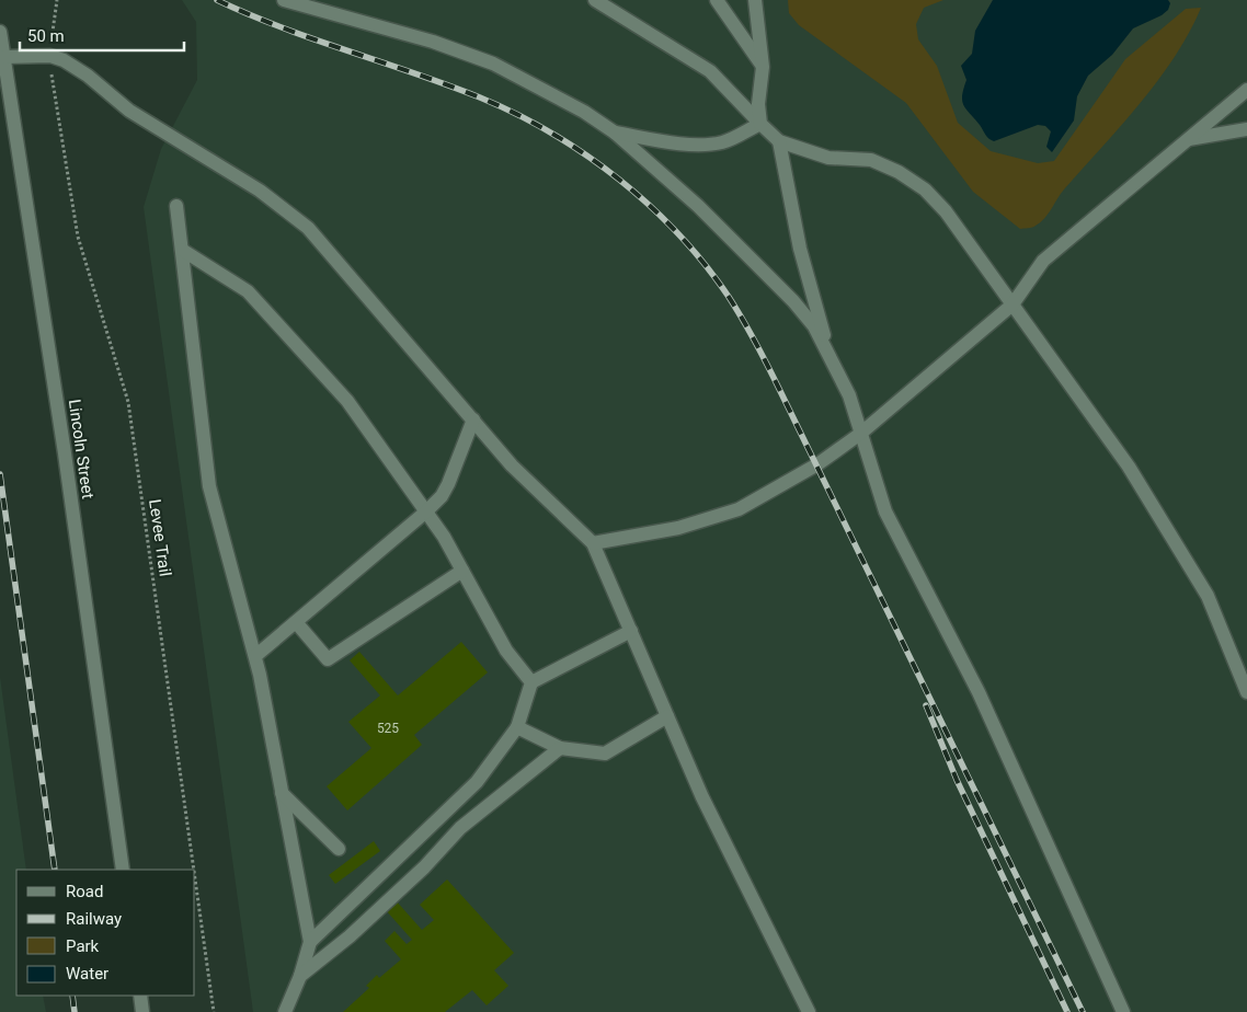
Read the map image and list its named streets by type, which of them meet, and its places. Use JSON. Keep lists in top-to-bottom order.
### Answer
{
  "streets": {
    "street": ["Lincoln Street"],
    "path": ["Levee Trail"]
  },
  "house_numbers": ["525"],
  "legend": [
    "Road",
    "Railway",
    "Park",
    "Water"
  ],
  "scale_bar": "50 m"
}
